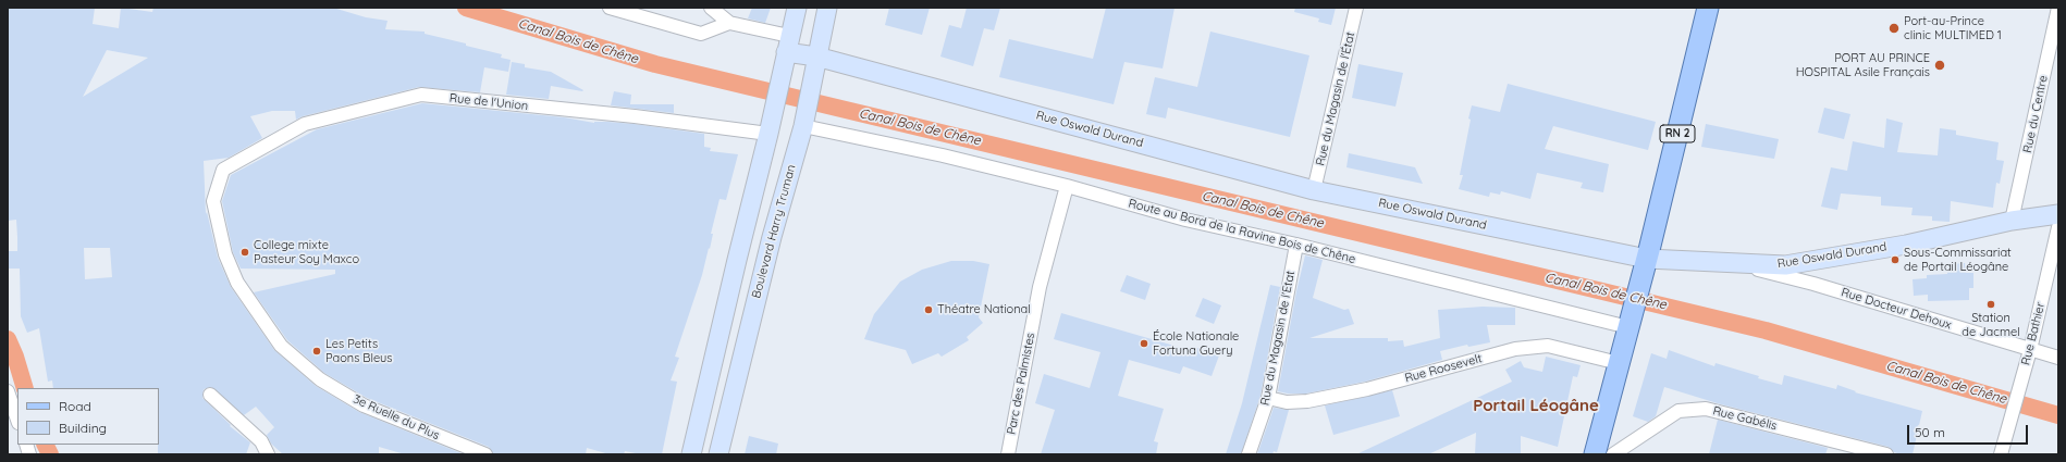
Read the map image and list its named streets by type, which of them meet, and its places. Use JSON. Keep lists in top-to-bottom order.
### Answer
{
  "streets": {
    "main road": ["Rue Oswald Durand", "RN 2", "Boulevard Harry Truman"],
    "street": [
      "Rue du Magasin de l'État",
      "Rue de l'Union",
      "Rue du Centre",
      "Route au Bord de la Ravine Bois de Chêne",
      "Rue Docteur Dehoux",
      "Rue Bathier",
      "Rue du Magasin de l'Etat",
      "Rue Roosevelt",
      "Parc des Palmistes",
      "3e Ruelle du Plus",
      "Rue Gabélis"
    ]
  },
  "crossings": [
    ["Rue du Magasin de l'État", "Rue Oswald Durand"],
    ["Rue de l'Union", "3e Ruelle du Plus"],
    ["Rue du Centre", "Rue Oswald Durand"],
    ["Rue Oswald Durand", "RN 2"],
    ["Rue Oswald Durand", "Boulevard Harry Truman"],
    ["Rue Oswald Durand", "Rue Docteur Dehoux"],
    ["RN 2", "Route au Bord de la Ravine Bois de Chêne"],
    ["RN 2", "Rue Roosevelt"],
    ["Boulevard Harry Truman", "Route au Bord de la Ravine Bois de Chêne"],
    ["Route au Bord de la Ravine Bois de Chêne", "Rue du Magasin de l'Etat"],
    ["Route au Bord de la Ravine Bois de Chêne", "Parc des Palmistes"],
    ["Rue Docteur Dehoux", "Rue Bathier"],
    ["Rue du Magasin de l'Etat", "Rue Roosevelt"]
  ],
  "districts": ["Portail Léogâne"],
  "water": ["Canal Bois de Chêne"],
  "places": [
    "Port-au-Prince clinic MULTIMED 1",
    "PORT AU PRINCE HOSPITAL Asile Français",
    "College mixte Pasteur Soy Maxco",
    "Sous-Commissariat de Portail Léogâne",
    "Station de Jacmel",
    "Théatre National",
    "École Nationale Fortuna Guery",
    "Les Petits Paons Bleus"
  ],
  "legend": ["Road", "Building"],
  "scale_bar": "50 m"
}
